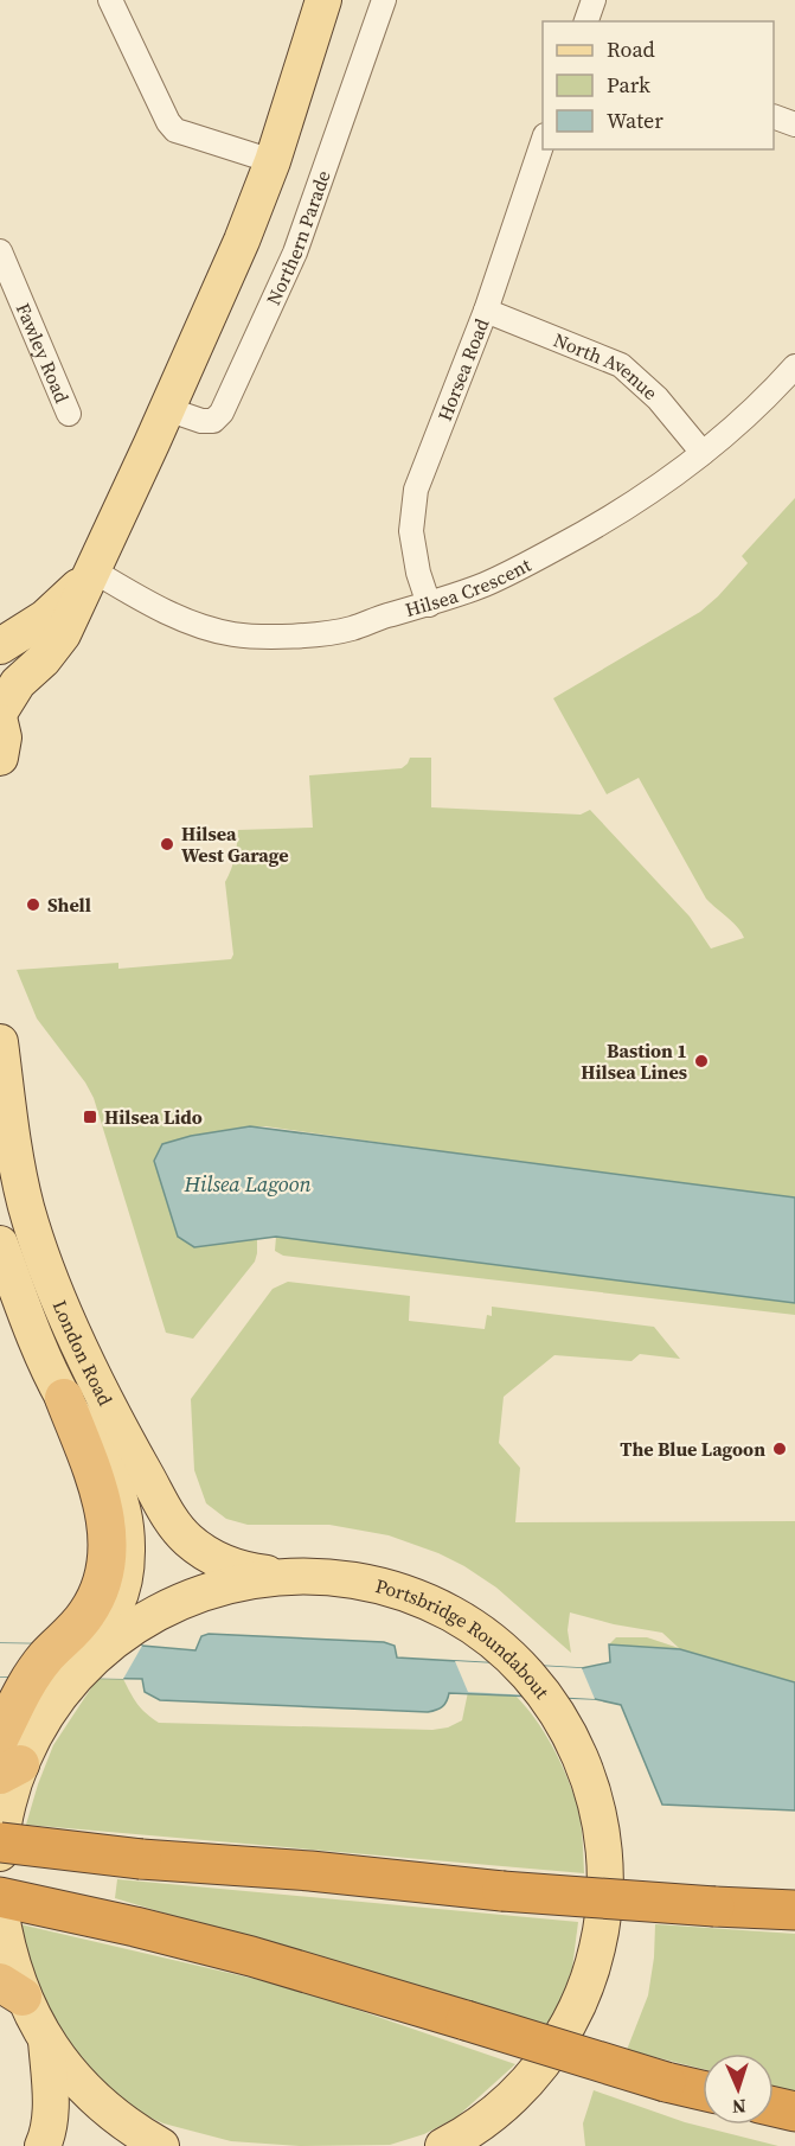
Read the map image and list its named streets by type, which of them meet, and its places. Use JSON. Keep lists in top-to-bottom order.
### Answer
{
  "streets": {
    "main road": ["London Road", "Portsbridge Roundabout"],
    "street": [
      "Northern Parade",
      "Fawley Road",
      "Horsea Road",
      "North Avenue",
      "Hilsea Crescent"
    ]
  },
  "crossings": [
    ["Horsea Road", "North Avenue"],
    ["Horsea Road", "Hilsea Crescent"],
    ["North Avenue", "Hilsea Crescent"],
    ["London Road", "Portsbridge Roundabout"]
  ],
  "water": ["Hilsea Lagoon"],
  "places": {
    "other": [
      "Hilsea West Garage",
      "Shell",
      "Bastion 1 Hilsea Lines",
      "The Blue Lagoon"
    ],
    "transit": ["Hilsea Lido"]
  },
  "legend": ["Road", "Park", "Water"],
  "north": "bottom"
}
